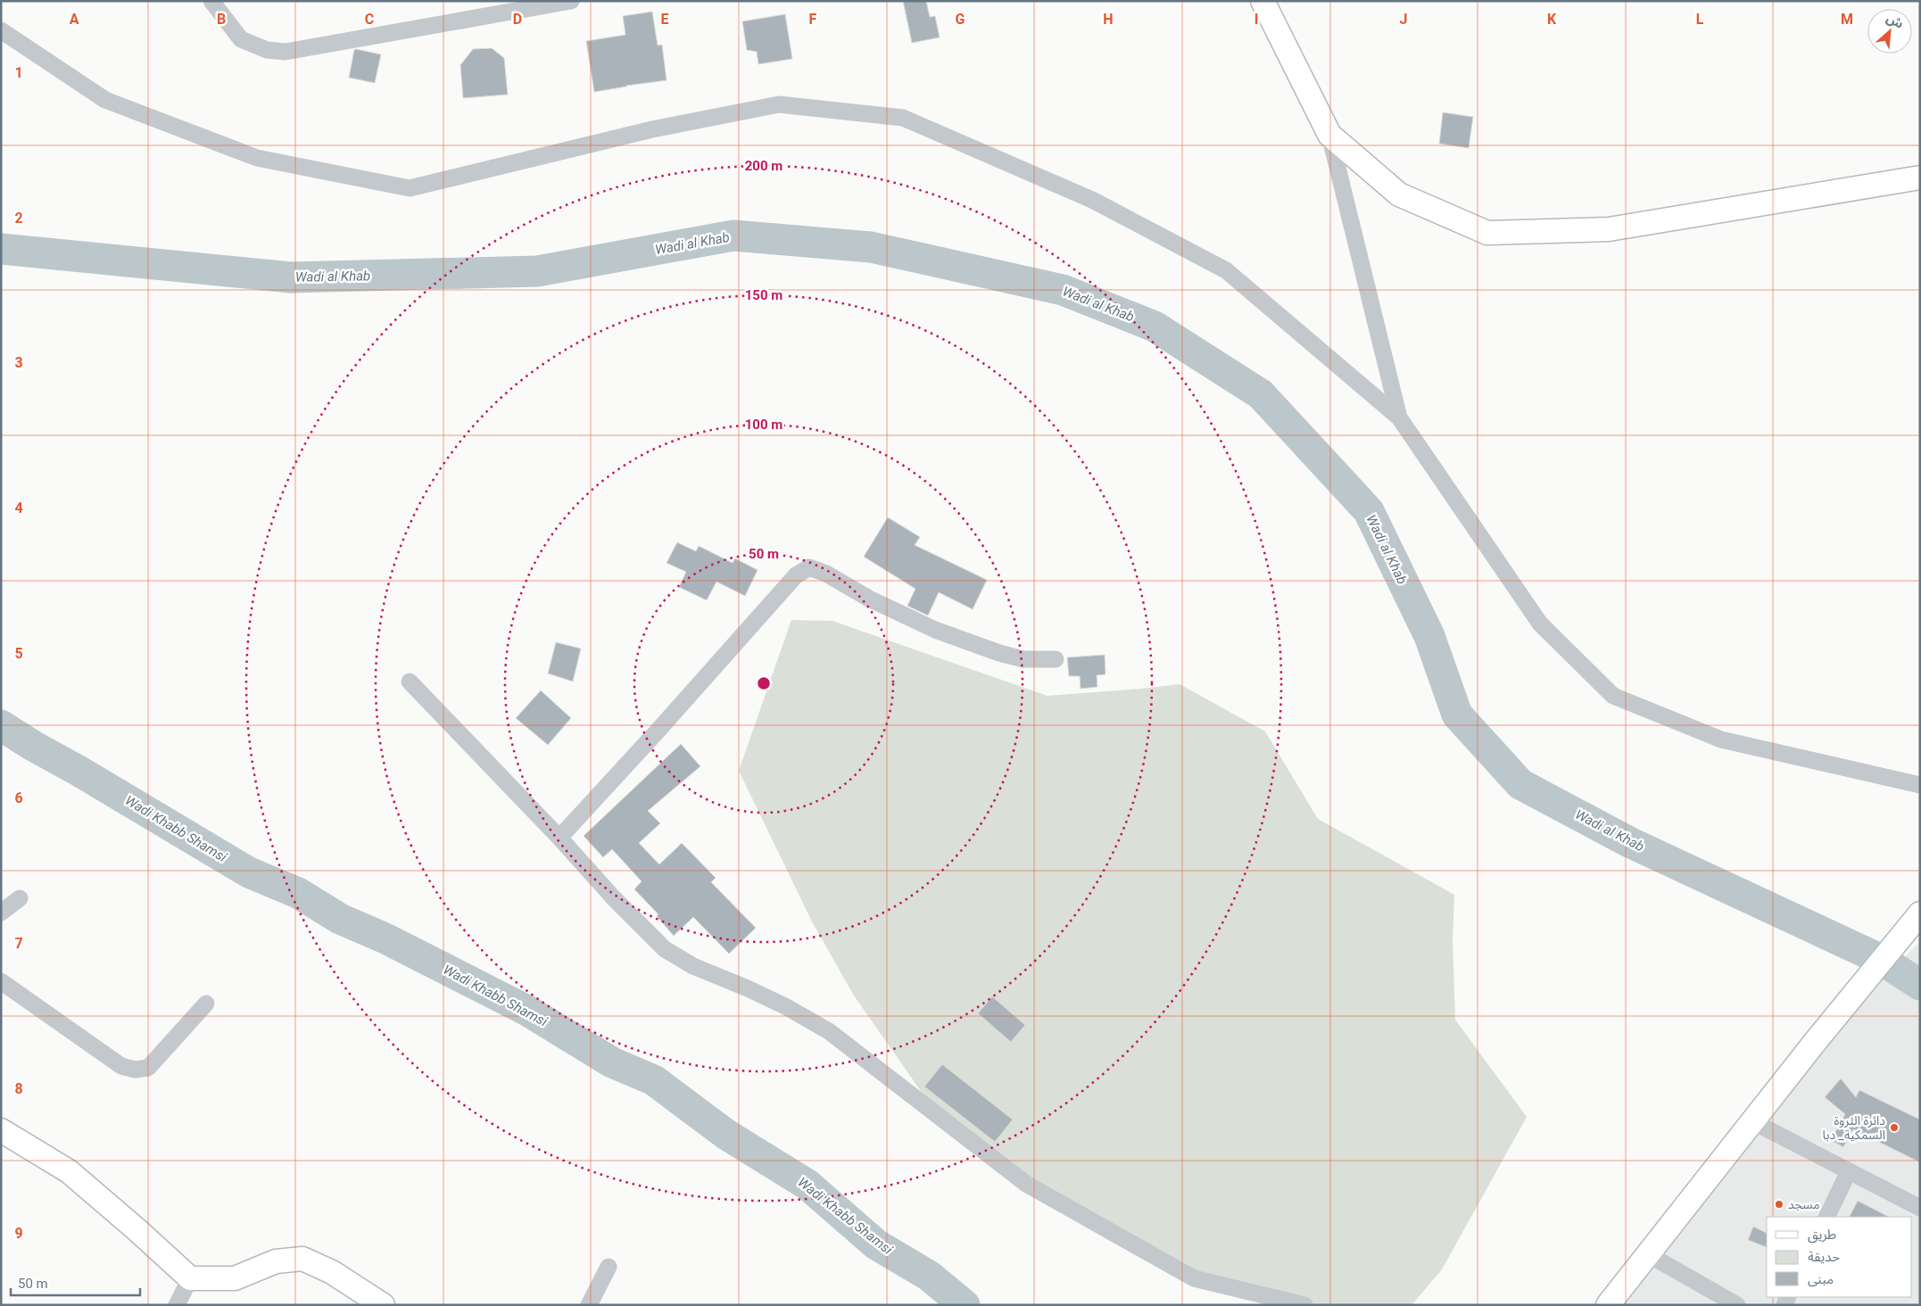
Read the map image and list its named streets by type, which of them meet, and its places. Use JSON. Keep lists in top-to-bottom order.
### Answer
{
  "water": ["Wadi al Khab", "Wadi Khabb Shamsi"],
  "places": ["دائرة الثروة السمكية_ دبا", "مسجد"],
  "legend": ["طريق", "حديقة", "مبنى"],
  "scale_bar": "50 m",
  "north": "top right",
  "grid": {
    "columns": [
      "A",
      "B",
      "C",
      "D",
      "E",
      "F",
      "G",
      "H",
      "I",
      "J",
      "K",
      "L",
      "M"
    ],
    "rows": [
      "1",
      "2",
      "3",
      "4",
      "5",
      "6",
      "7",
      "8",
      "9"
    ]
  },
  "rings": [
    "200 m",
    "150 m",
    "100 m",
    "50 m"
  ]
}
